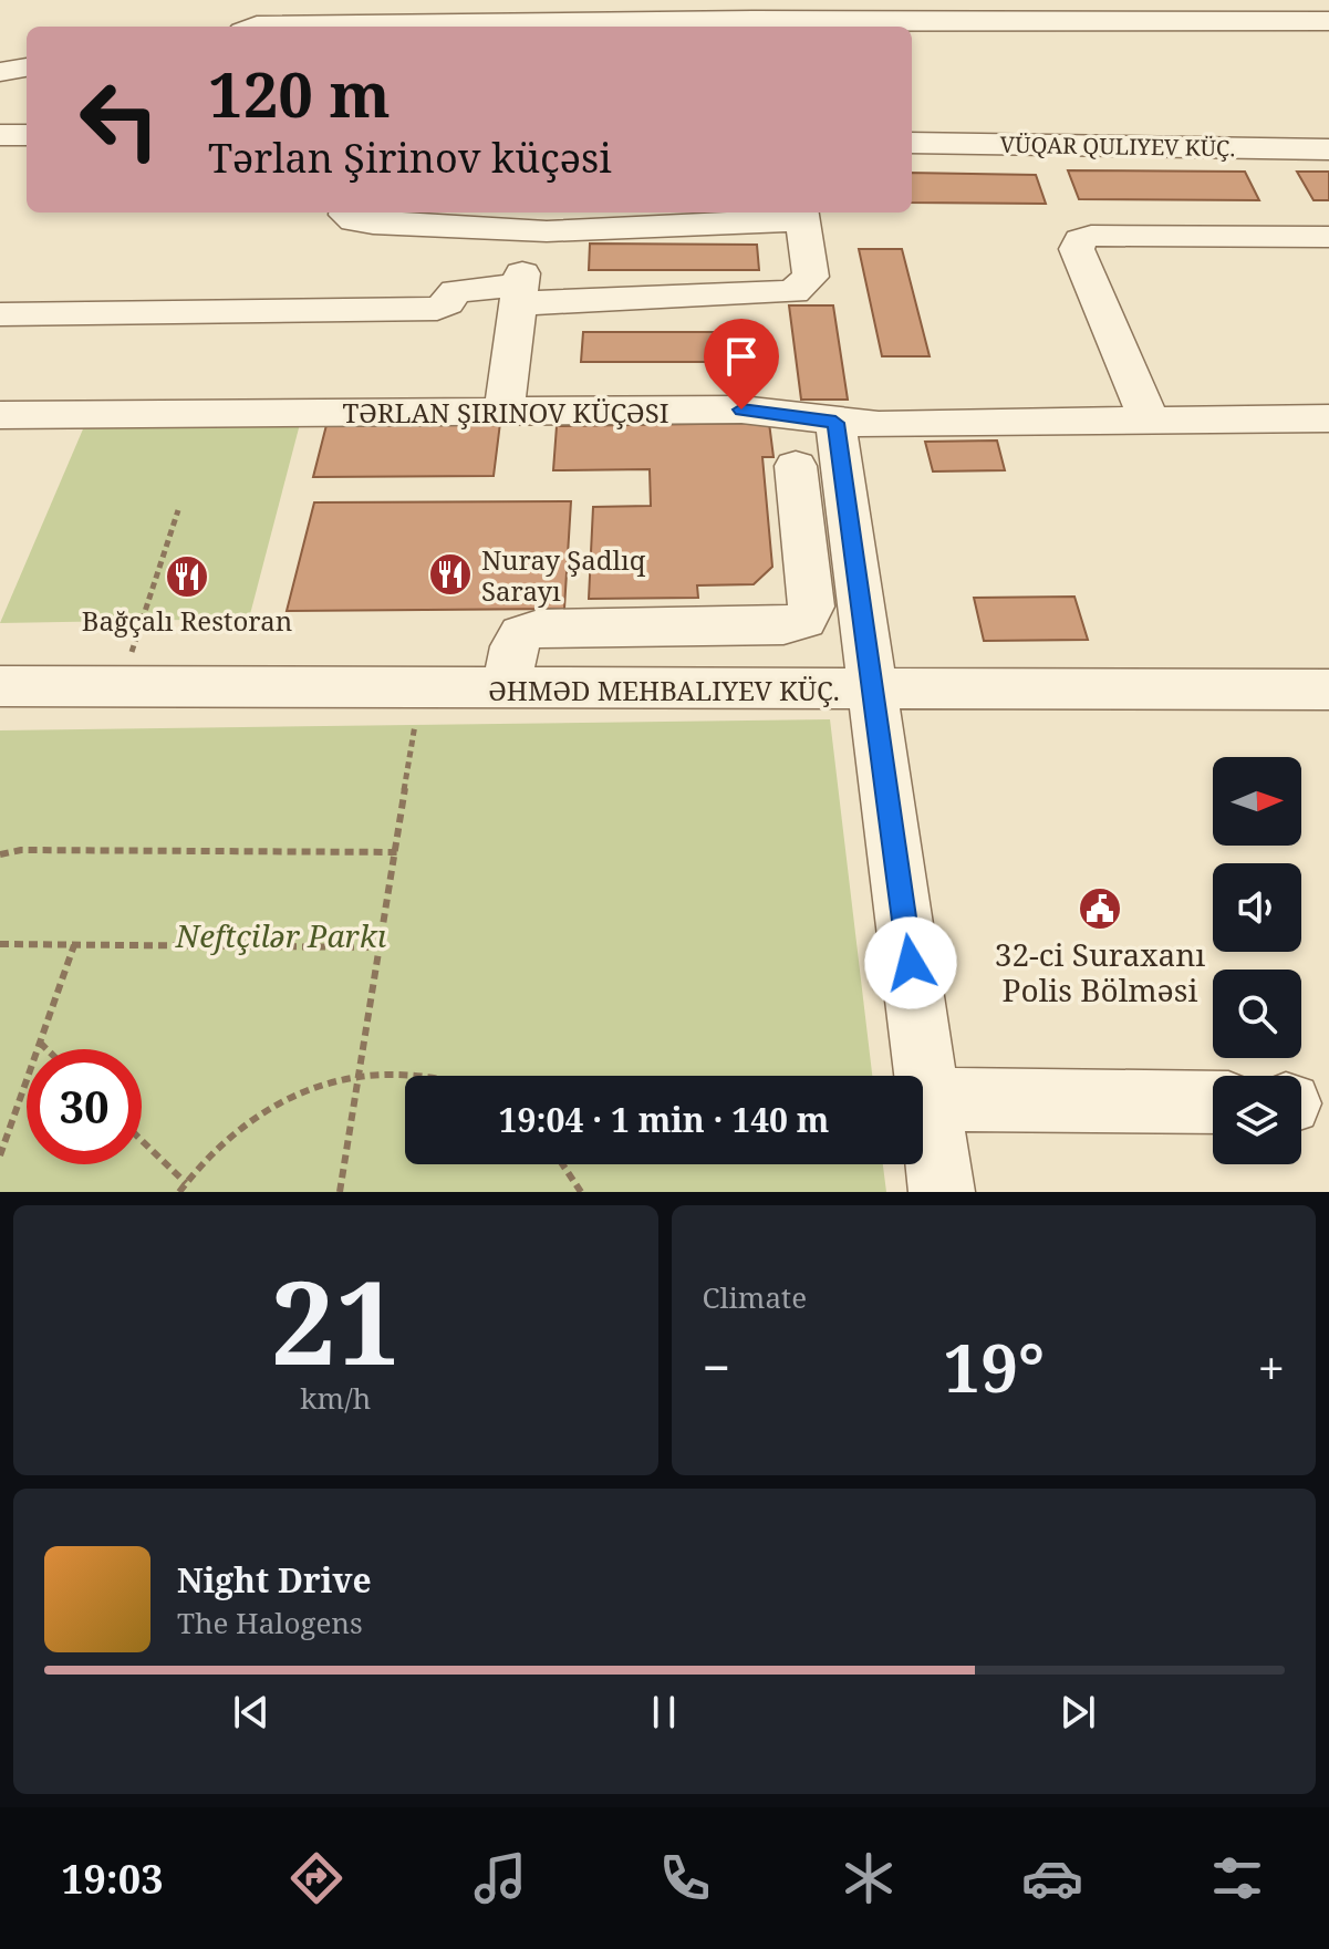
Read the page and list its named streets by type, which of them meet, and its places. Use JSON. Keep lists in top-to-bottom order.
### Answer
{
  "streets": {
    "street": ["VÜQAR QULIYEV KÜÇ.", "TƏRLAN ŞIRINOV KÜÇƏSI"]
  },
  "parks": ["Neftçilər Parkı"],
  "places": {
    "restaurant": ["Nuray Şadlıq Sarayı", "Bağçalı Restoran"],
    "public building": ["32-ci Suraxanı Polis Bölməsi"]
  },
  "north": "right",
  "page": {
    "turn": ["120 m", "Tərlan Şirinov küçəsi"],
    "limit": "30",
    "trip": "19:04 · 1 min · 140 m",
    "tile": [
      ["21", "km/h"],
      "Climate"
    ],
    "heat": ["−", "19°", "+"],
    "song": ["Night Drive", "The Halogens"],
    "tabs": "19:03"
  }
}
